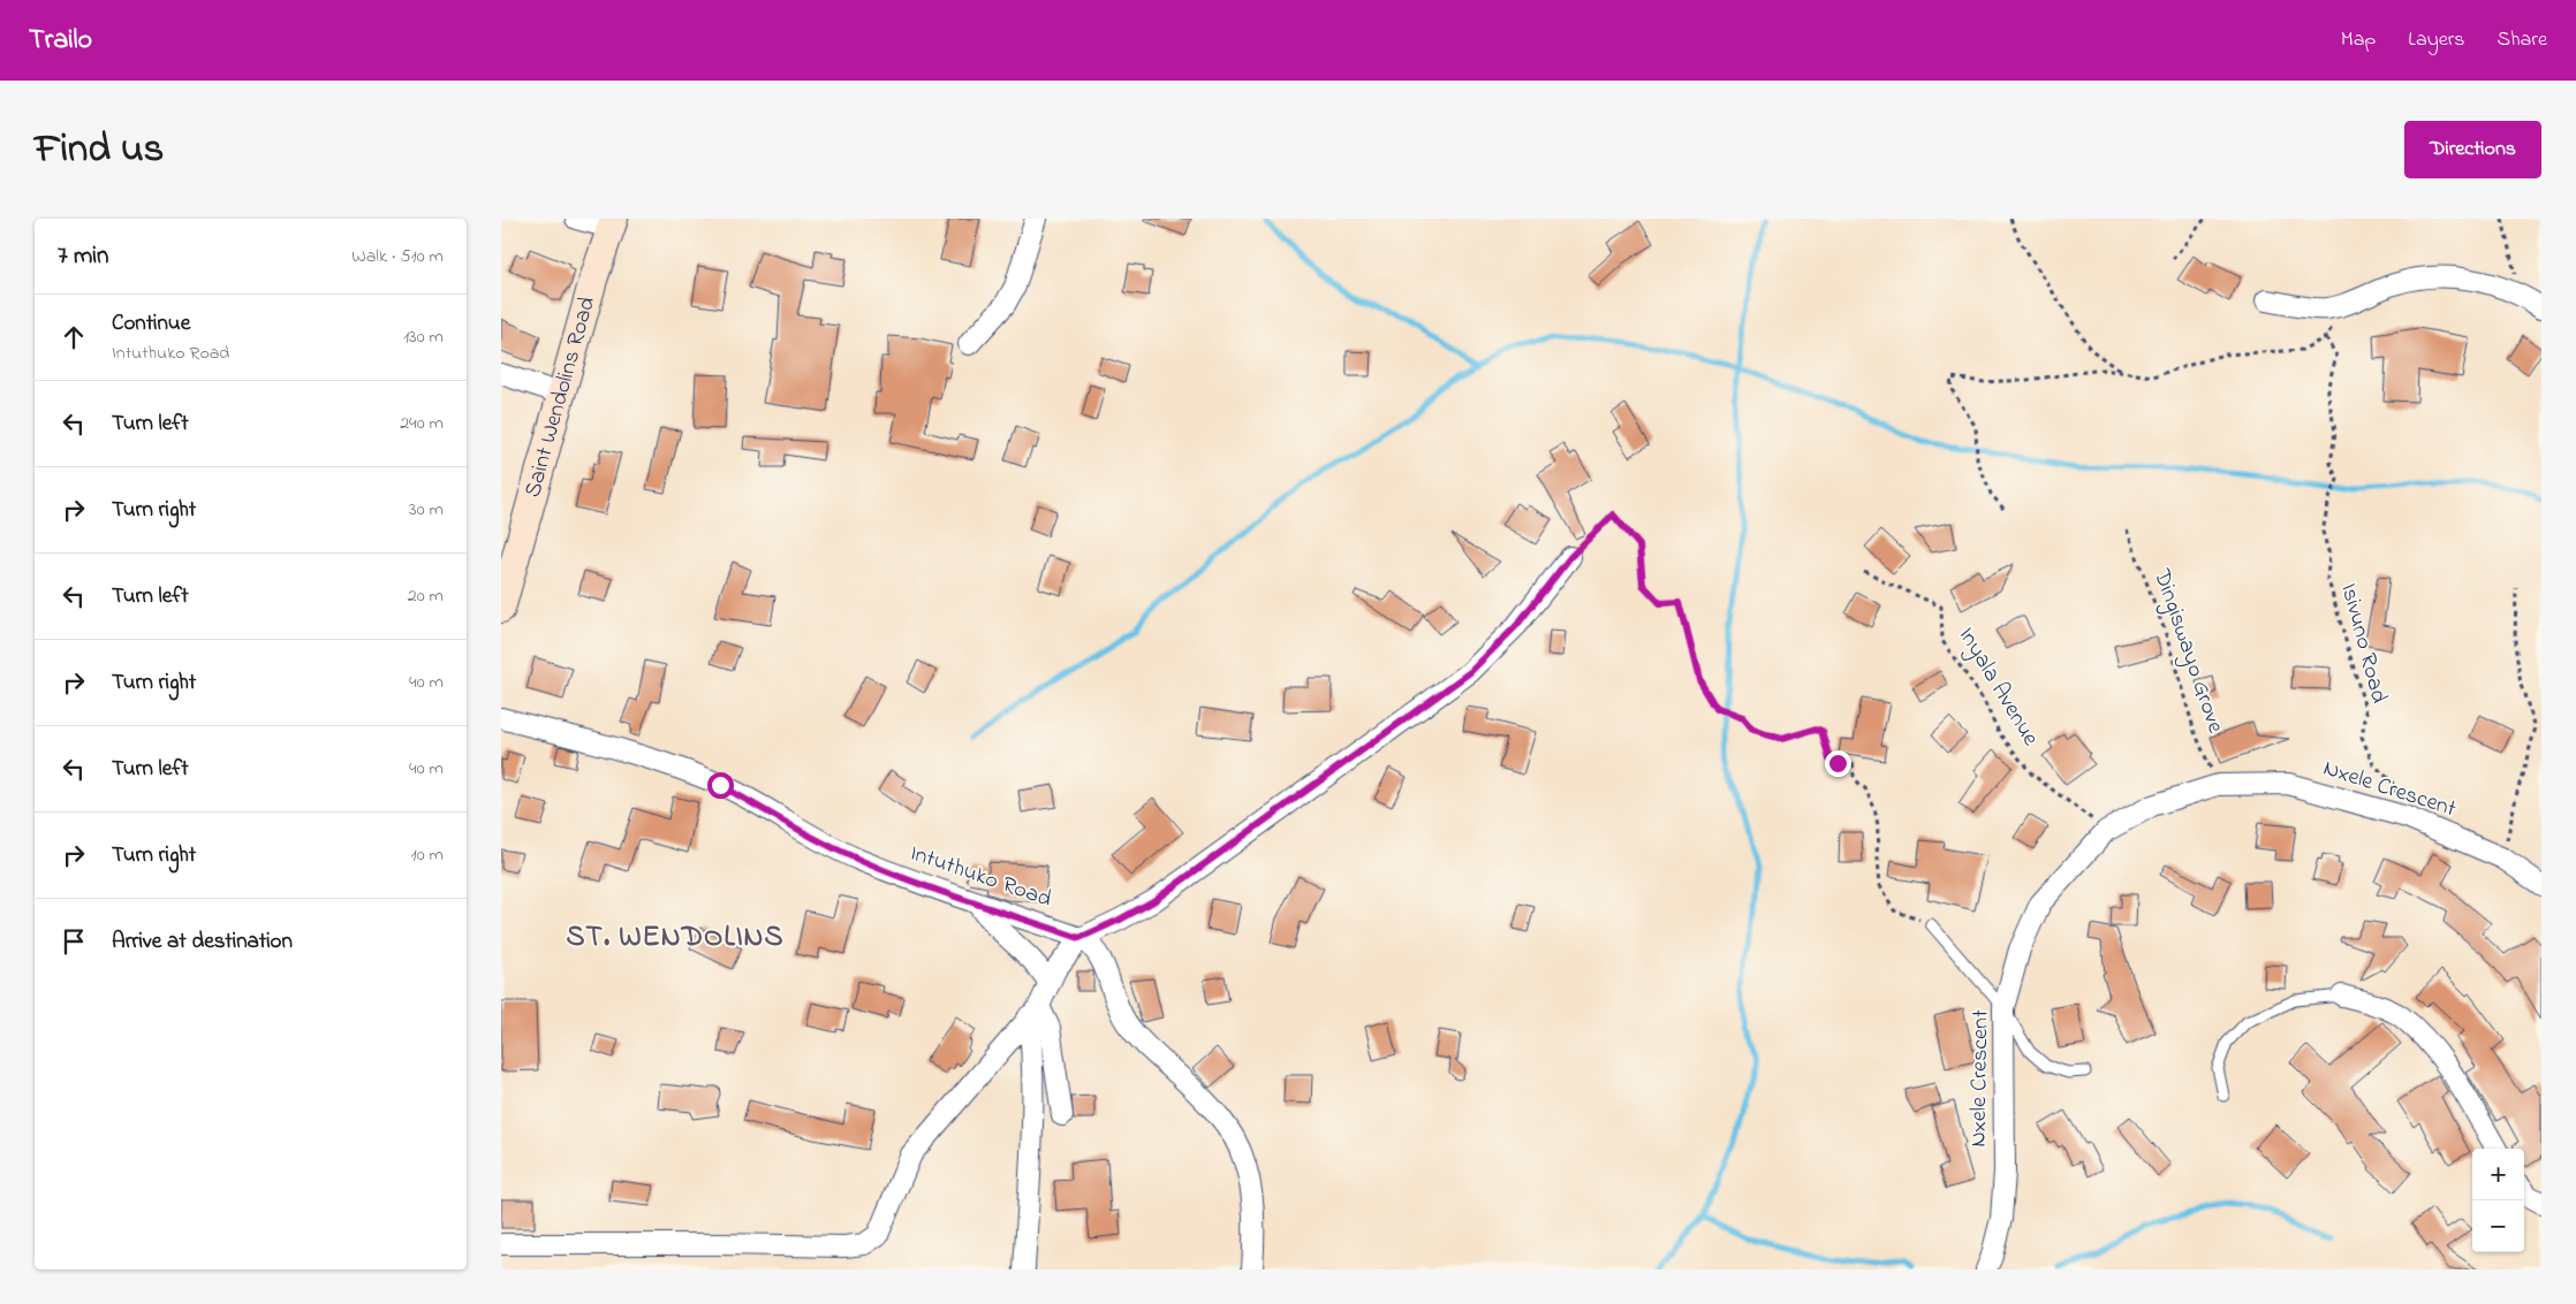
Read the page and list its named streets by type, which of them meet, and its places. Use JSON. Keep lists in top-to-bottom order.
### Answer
{
  "streets": {
    "street": ["Saint Wendolins Road", "Nxele Crescent", "Intuthuko Road"],
    "path": ["Isivuno Road", "Dingiswayo Grove", "Inyala Avenue"]
  },
  "crossings": [
    ["Isivuno Road", "Nxele Crescent"],
    ["Dingiswayo Grove", "Nxele Crescent"],
    ["Inyala Avenue", "Nxele Crescent"]
  ],
  "districts": ["ST. WENDOLINS"],
  "page": {
    "header": "Trailo",
    "nav": ["Map", "Layers", "Share"],
    "title": "Find us",
    "buttons": "Directions",
    "heading": ["7 min", "Walk · 510 m"],
    "list": [
      ["Continue", "Intuthuko Road", "130 m"],
      ["Turn left", "240 m"],
      ["Turn right", "30 m"],
      ["Turn left", "20 m"],
      ["Turn right", "40 m"],
      ["Turn left", "40 m"],
      ["Turn right", "10 m"],
      "Arrive at destination"
    ],
    "map_buttons": ["+", "−"]
  }
}
